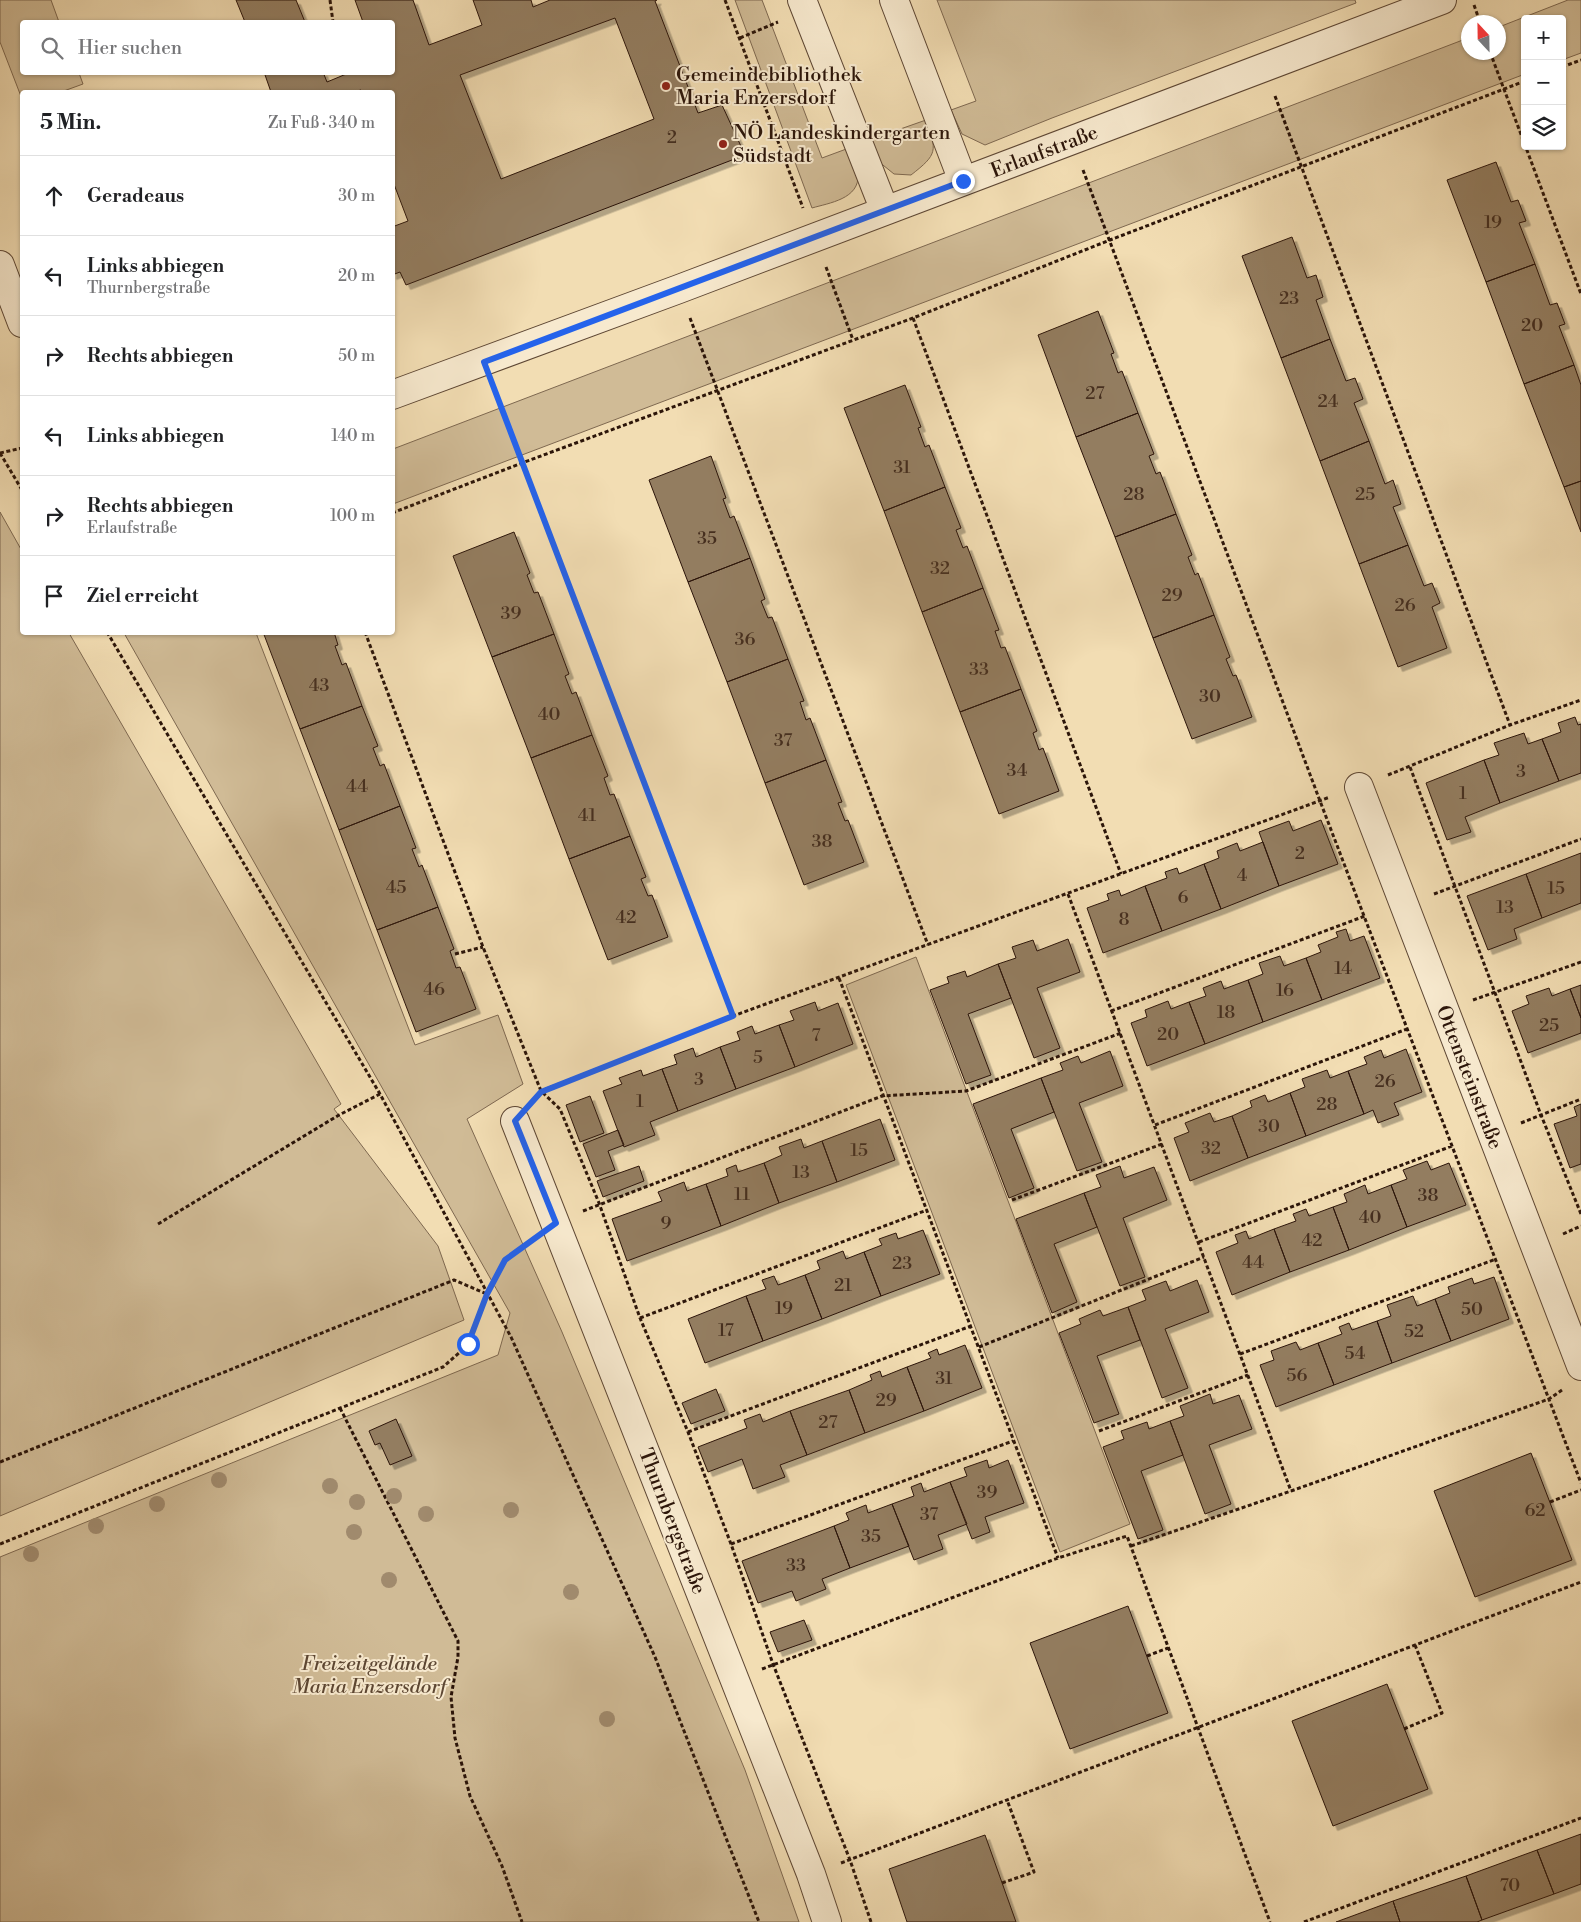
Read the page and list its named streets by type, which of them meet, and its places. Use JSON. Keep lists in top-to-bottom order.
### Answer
{
  "streets": {
    "street": ["Erlaufstraße", "Ottensteinstraße", "Thurnbergstraße"]
  },
  "parks": ["Freizeitgelände Maria Enzersdorf"],
  "places": ["Gemeindebibliothek Maria Enzersdorf", "NÖ Landeskindergarten Südstadt"],
  "house_numbers": [
    "2",
    "19",
    "23",
    "20",
    "27",
    "24",
    "31",
    "28",
    "25",
    "35",
    "32",
    "29",
    "26",
    "39",
    "36",
    "33",
    "43",
    "30",
    "40",
    "37",
    "34",
    "3",
    "44",
    "1",
    "41",
    "38",
    "2",
    "4",
    "45",
    "15",
    "6",
    "13",
    "42",
    "8",
    "14",
    "46",
    "16",
    "18",
    "25",
    "20",
    "7",
    "5",
    "3",
    "26",
    "1",
    "28",
    "30",
    "32",
    "15",
    "13",
    "11",
    "38",
    "40",
    "9",
    "42",
    "44",
    "23",
    "21",
    "19",
    "50",
    "17",
    "52",
    "54",
    "56",
    "31",
    "29",
    "27",
    "39",
    "62",
    "37",
    "35",
    "33",
    "70"
  ],
  "north": "top",
  "page": {
    "map_buttons": ["+", "−"],
    "search": "Hier suchen",
    "heading": ["5 Min.", "Zu Fuß · 340 m"],
    "list": [
      ["Geradeaus", "30 m"],
      ["Links abbiegen", "Thurnbergstraße", "20 m"],
      ["Rechts abbiegen", "50 m"],
      ["Links abbiegen", "140 m"],
      ["Rechts abbiegen", "Erlaufstraße", "100 m"],
      "Ziel erreicht"
    ]
  }
}
